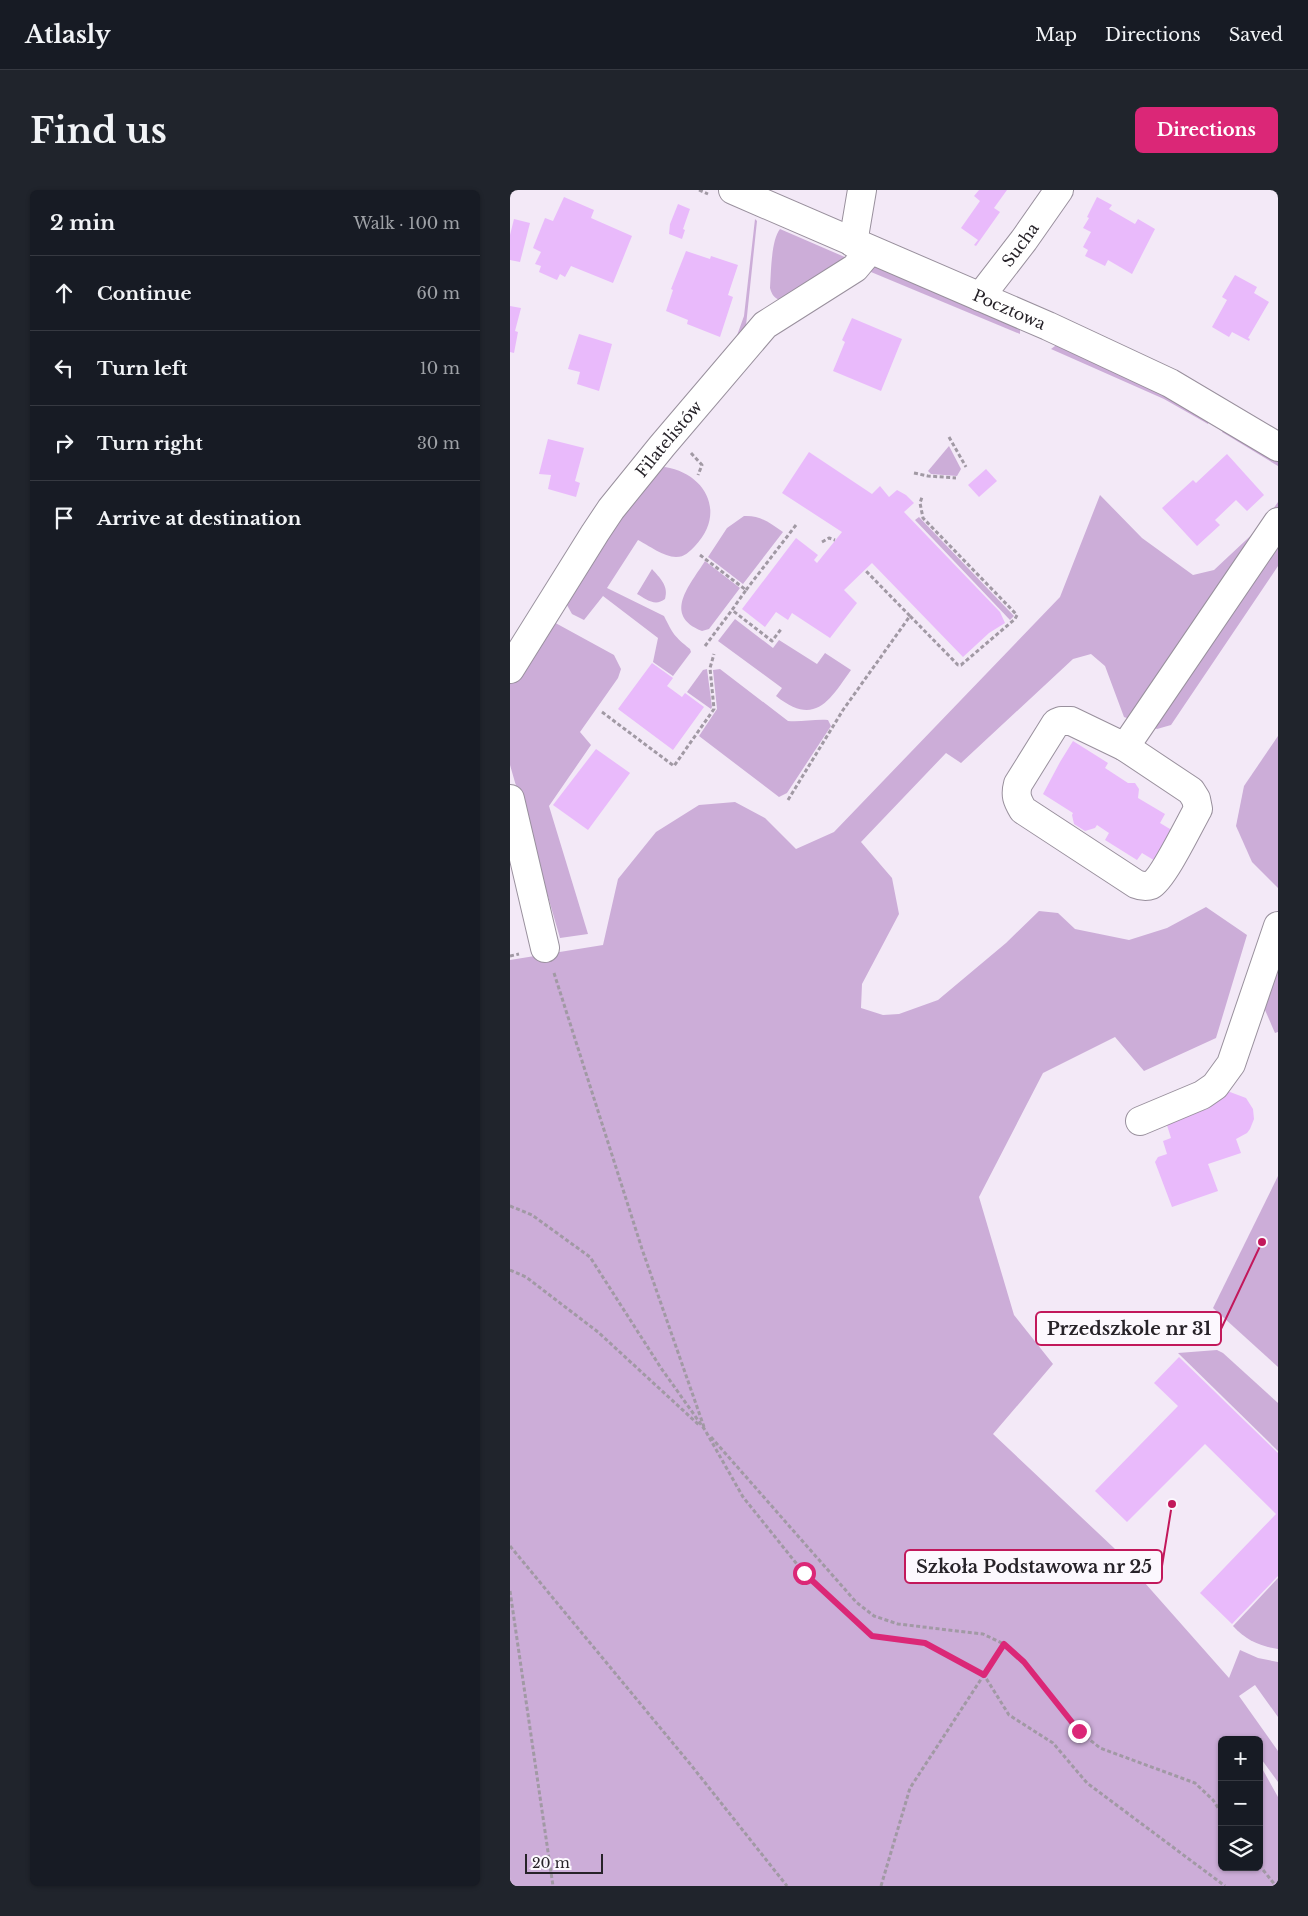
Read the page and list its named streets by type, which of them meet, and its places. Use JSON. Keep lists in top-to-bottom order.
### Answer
{
  "streets": {
    "street": ["Sucha", "Pocztowa", "Filatelistów"]
  },
  "crossings": [
    ["Sucha", "Pocztowa"],
    ["Pocztowa", "Filatelistów"]
  ],
  "places": ["Przedszkole nr 31", "Szkoła Podstawowa nr 25"],
  "scale_bar": "20 m",
  "page": {
    "header": "Atlasly",
    "nav": ["Map", "Directions", "Saved"],
    "buttons": "Directions",
    "title": "Find us",
    "heading": ["2 min", "Walk · 100 m"],
    "list": [
      ["Continue", "60 m"],
      ["Turn left", "10 m"],
      ["Turn right", "30 m"],
      "Arrive at destination"
    ],
    "map_buttons": ["+", "−"],
    "scale": "20 m"
  }
}
